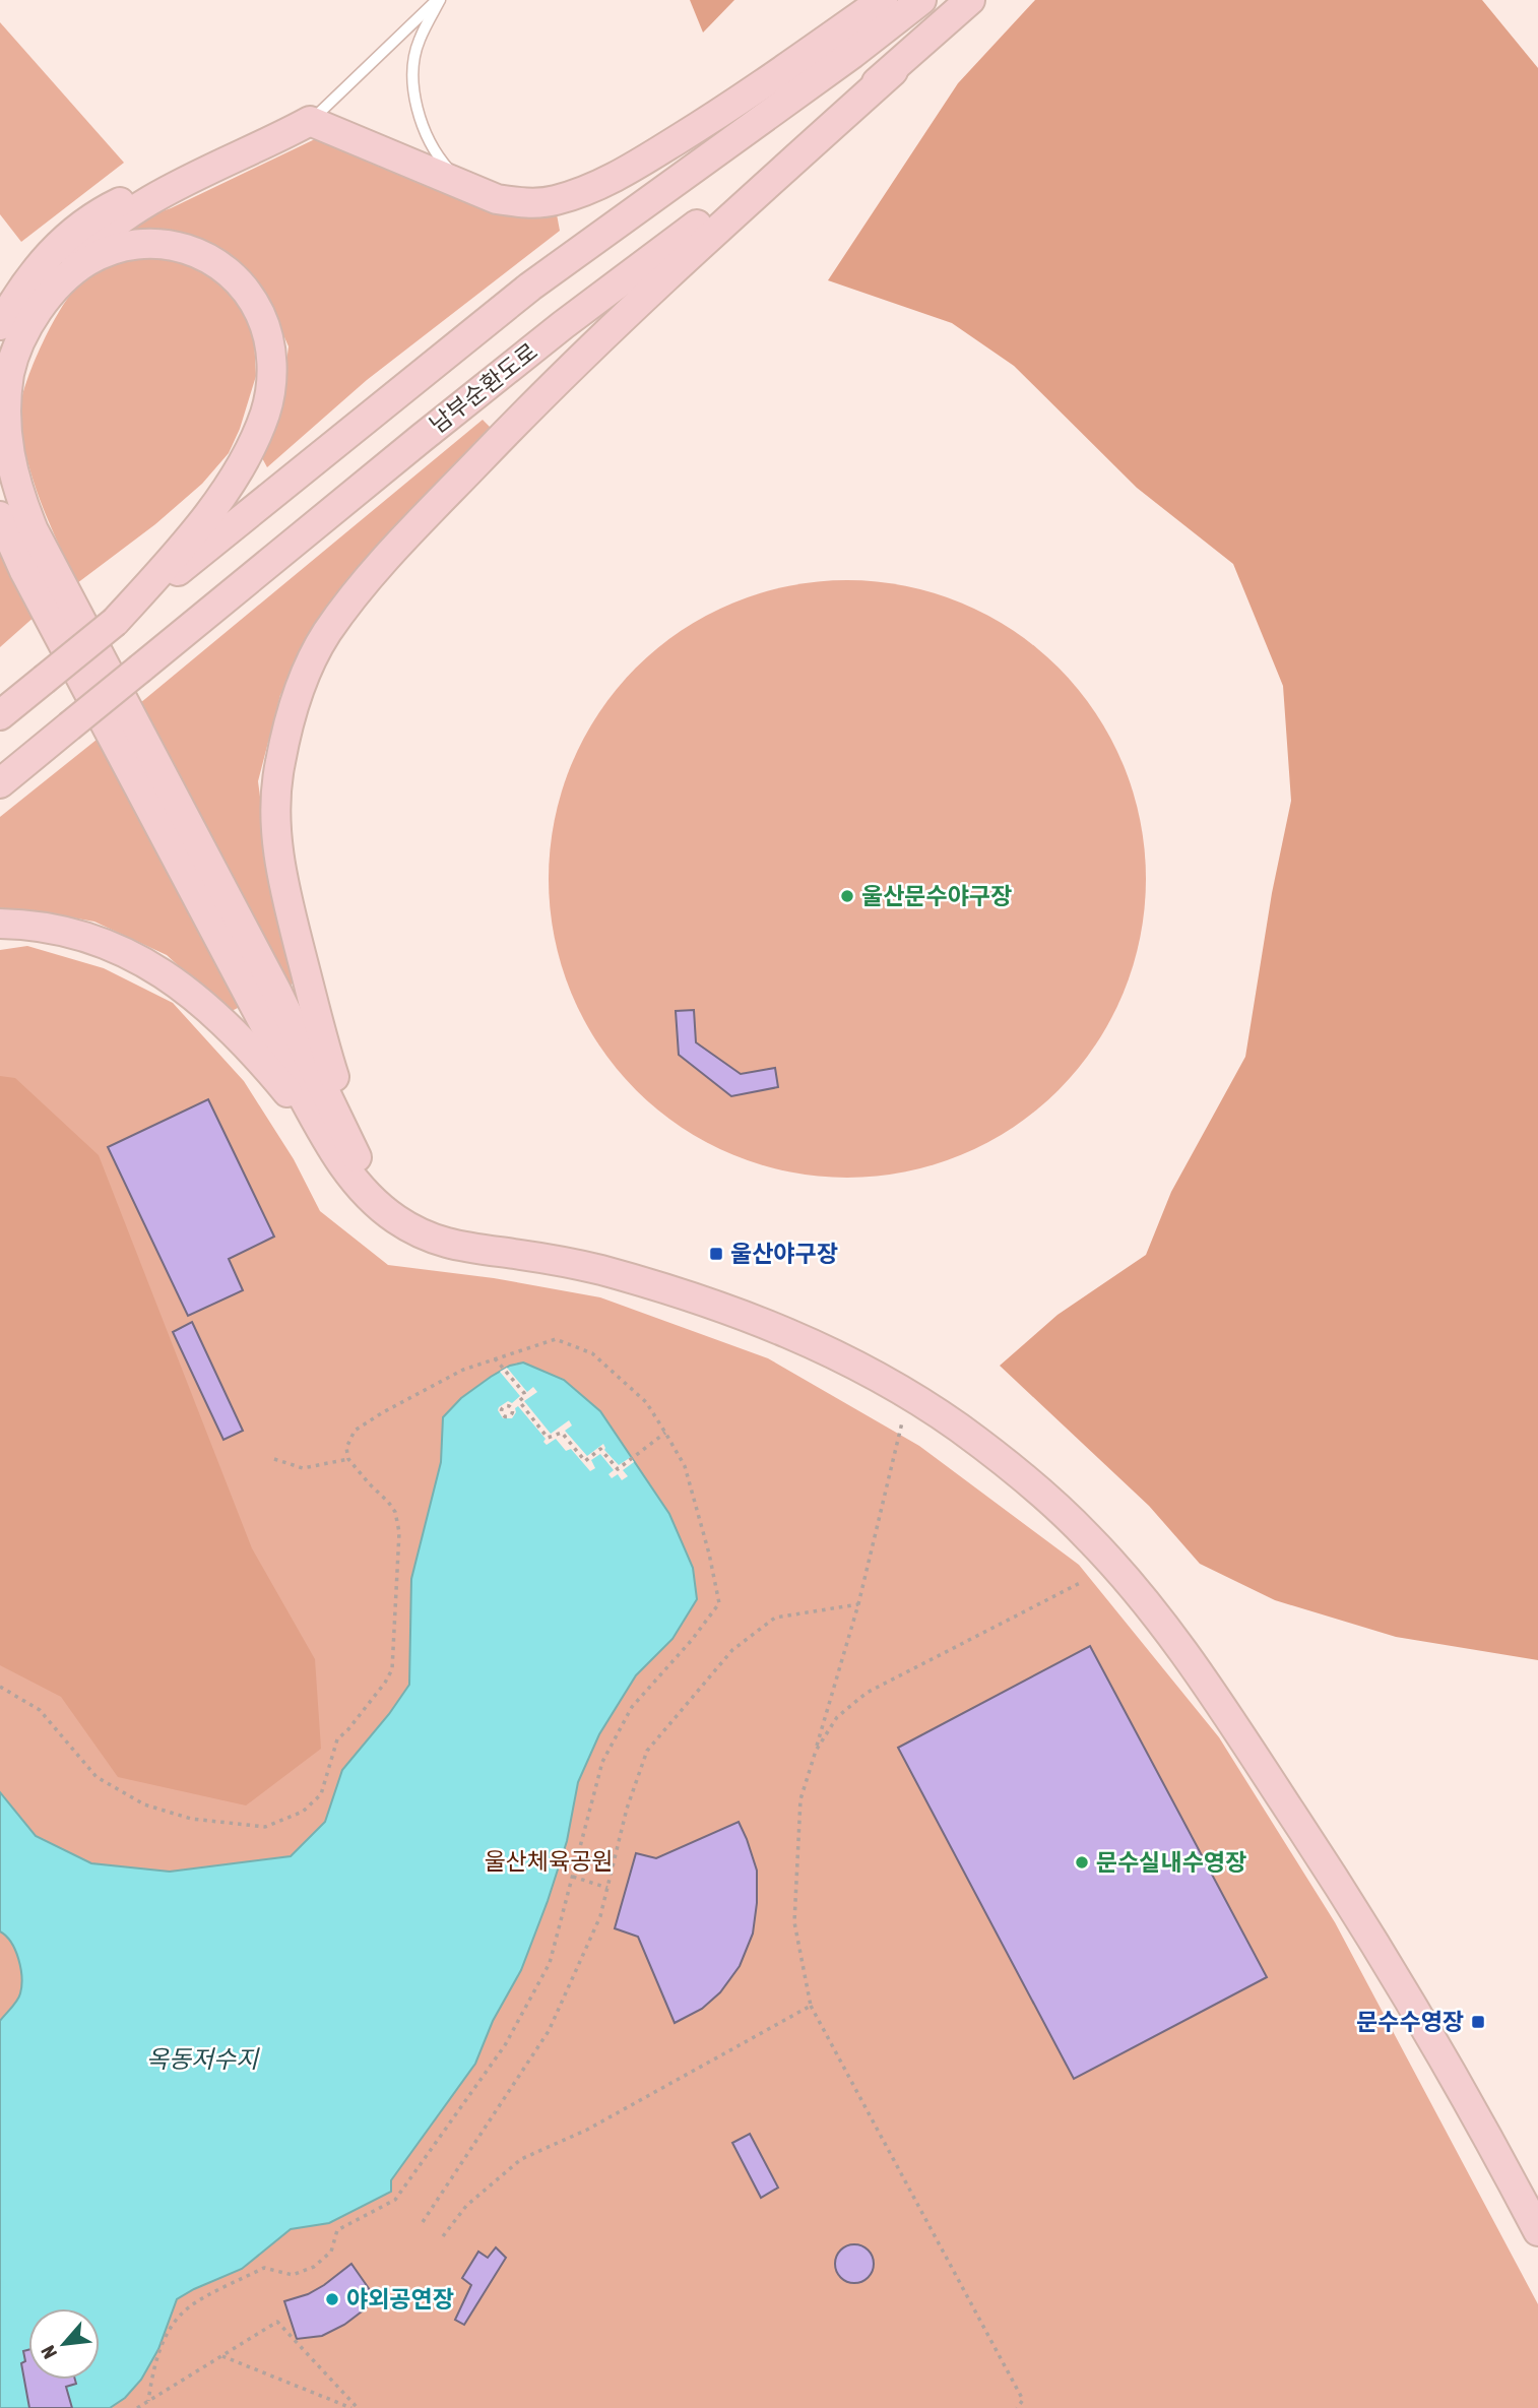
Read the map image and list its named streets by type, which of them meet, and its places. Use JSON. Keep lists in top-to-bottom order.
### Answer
{
  "streets": {
    "main road": ["남부순환도로"]
  },
  "water": ["옥동저수지"],
  "parks": ["울산체육공원"],
  "places": {
    "other": ["울산문수야구장", "문수실내수영장", "야외공연장"],
    "transit": ["울산야구장", "문수수영장"]
  },
  "north": "bottom left"
}
